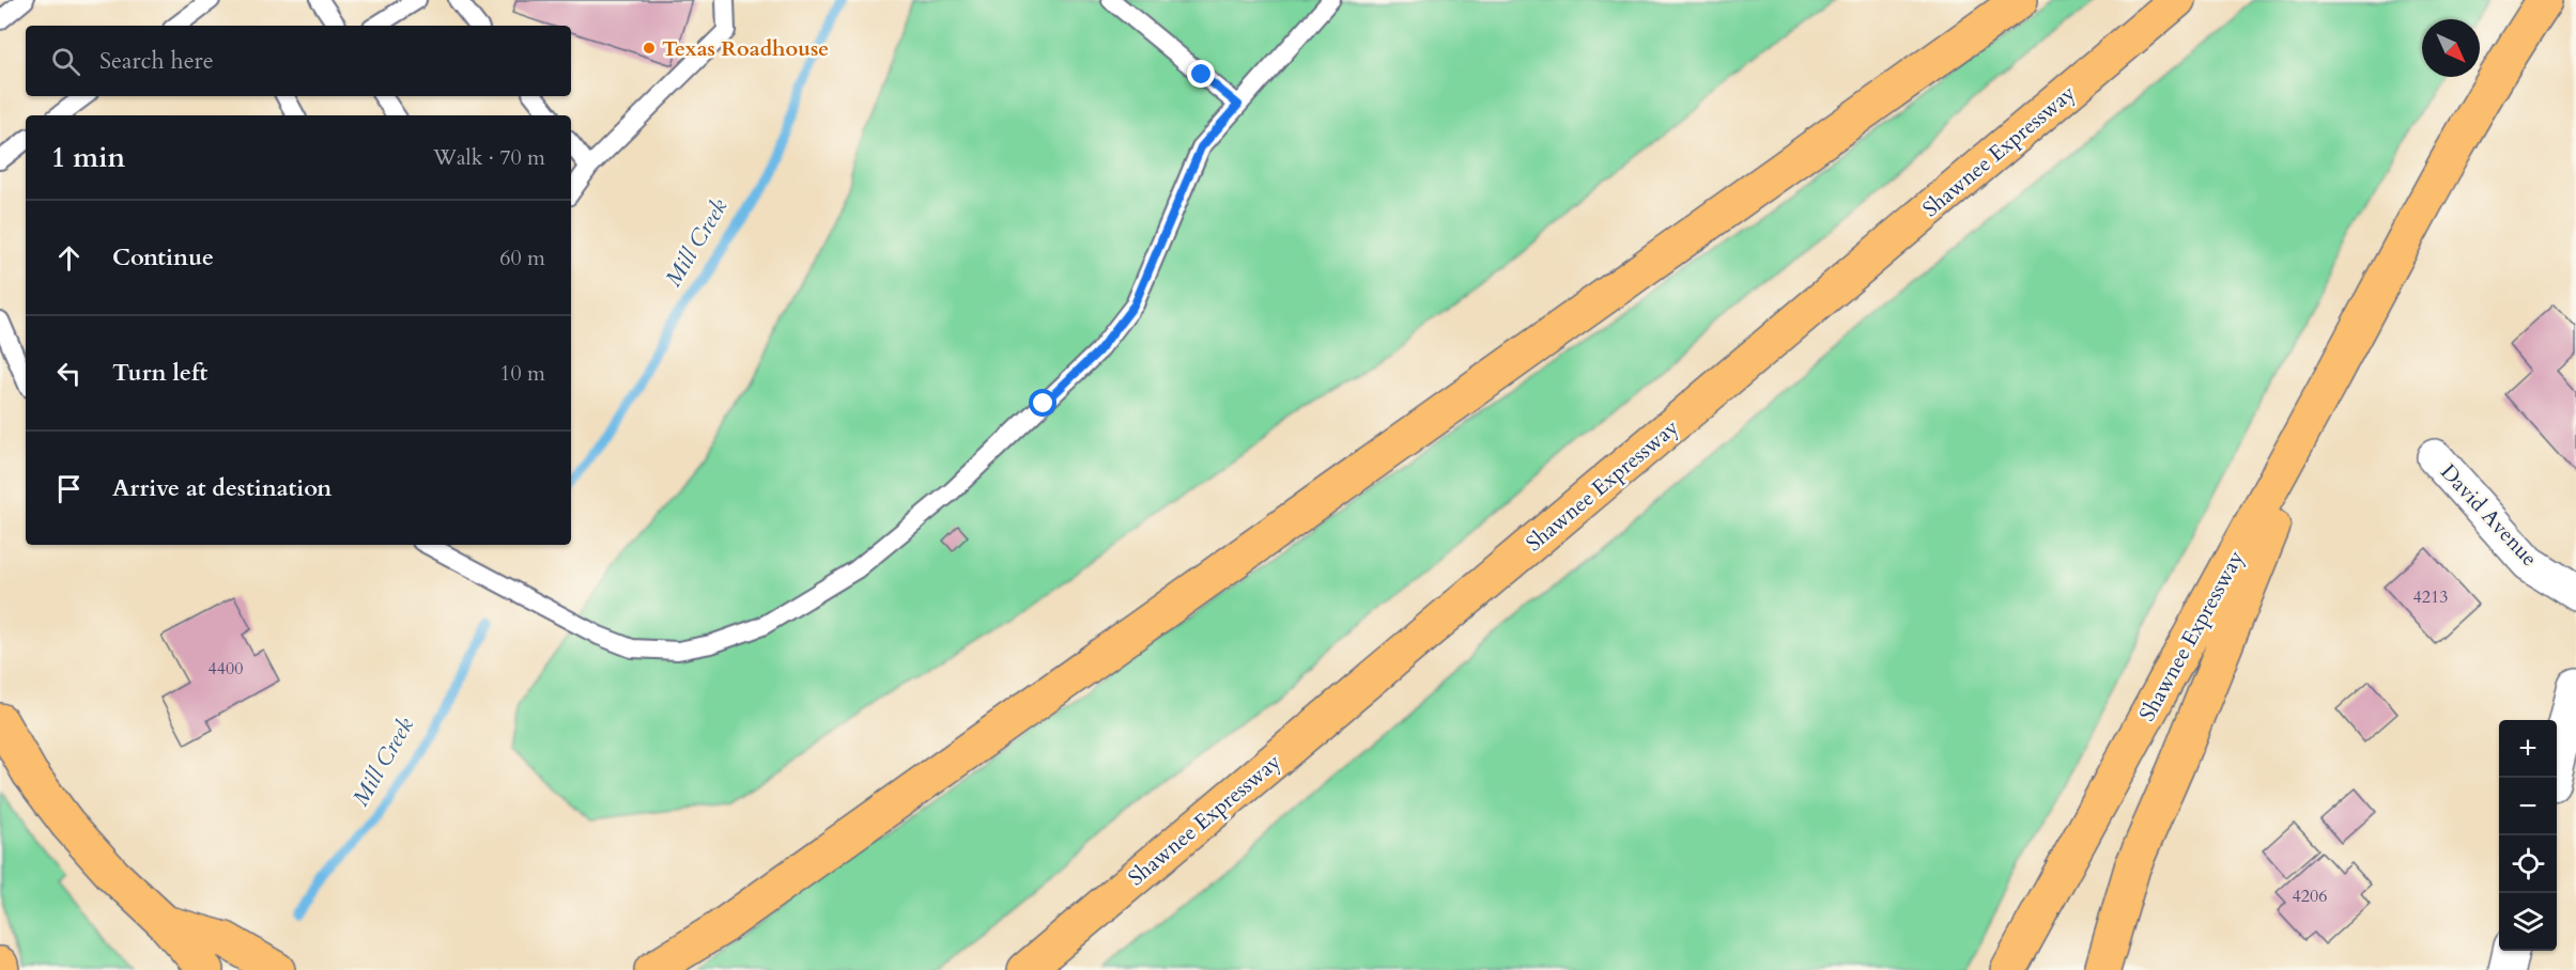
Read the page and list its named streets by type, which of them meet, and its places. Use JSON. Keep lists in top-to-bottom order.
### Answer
{
  "streets": {
    "main road": ["Shawnee Expressway"],
    "street": ["David Avenue"]
  },
  "water": ["Mill Creek"],
  "places": ["Texas Roadhouse"],
  "house_numbers": ["4213", "4400", "4206"],
  "north": "bottom right",
  "page": {
    "search": "Search here",
    "heading": ["1 min", "Walk · 70 m"],
    "list": [
      ["Continue", "60 m"],
      ["Turn left", "10 m"],
      "Arrive at destination"
    ],
    "map_buttons": ["+", "−"]
  }
}
